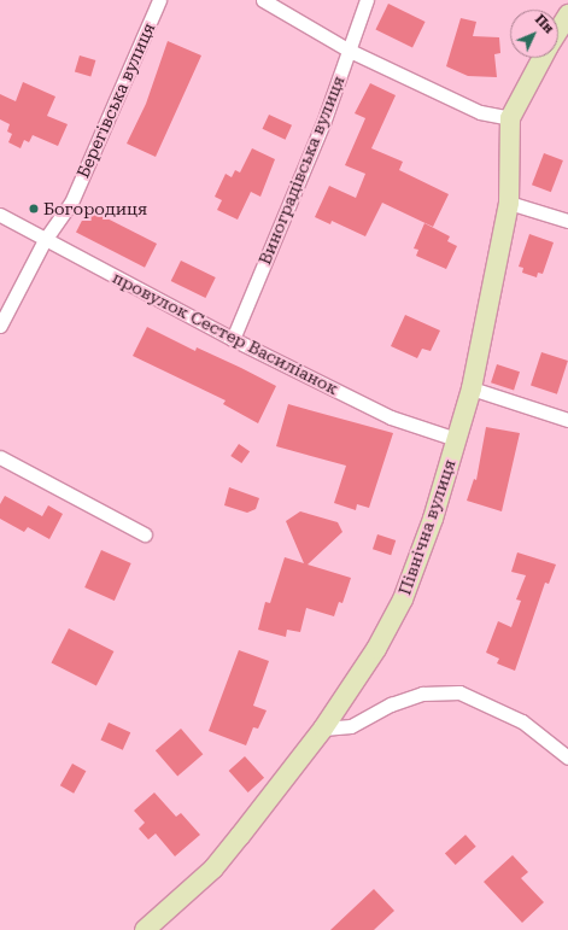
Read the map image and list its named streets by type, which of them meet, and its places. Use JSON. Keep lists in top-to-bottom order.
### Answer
{
  "streets": {
    "street": [
      "Берегівська вулиця",
      "Виноградівська вулиця",
      "провулок Сестер Василіанок",
      "Північна вулиця"
    ]
  },
  "crossings": [
    ["Берегівська вулиця", "провулок Сестер Василіанок"],
    ["Виноградівська вулиця", "провулок Сестер Василіанок"],
    ["провулок Сестер Василіанок", "Північна вулиця"]
  ],
  "places": ["Богородиця"],
  "north": "top right"
}
